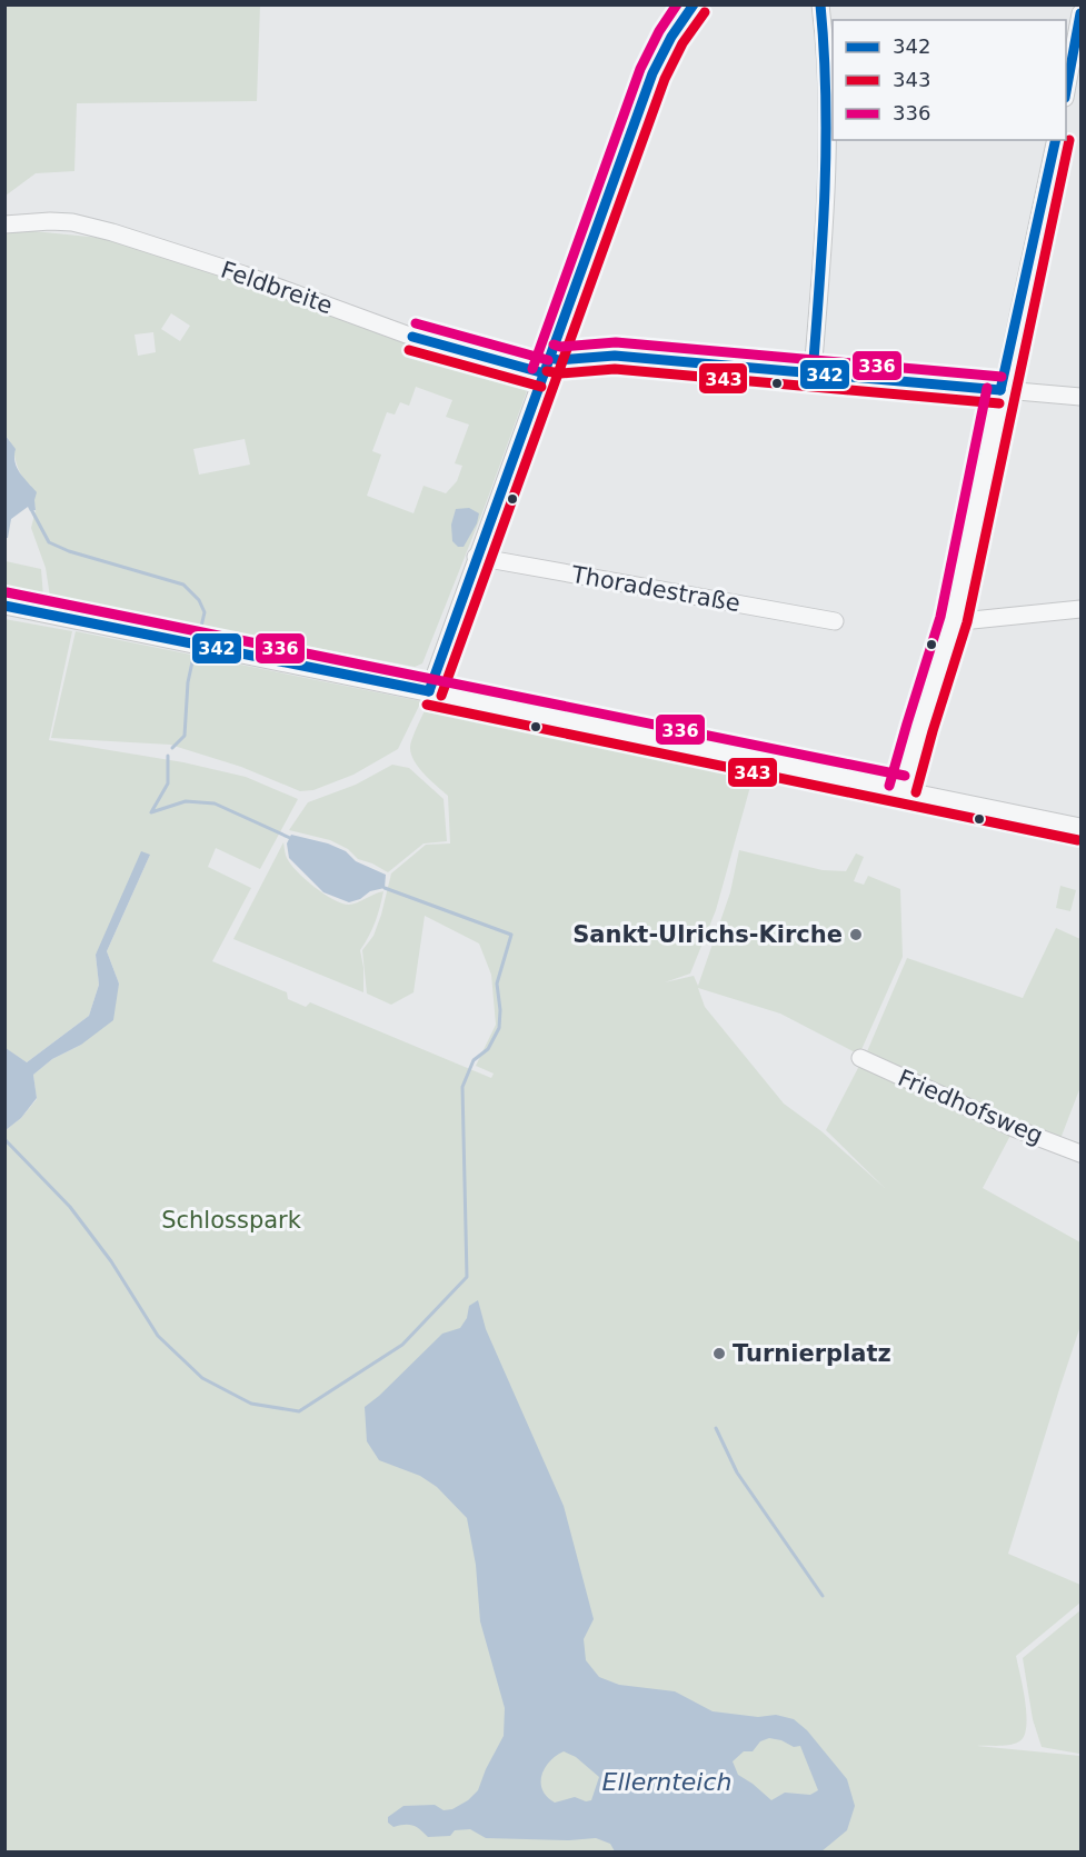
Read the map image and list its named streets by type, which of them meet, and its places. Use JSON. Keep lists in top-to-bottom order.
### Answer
{
  "streets": {
    "street": ["Feldbreite", "Thoradestraße", "Friedhofsweg"]
  },
  "water": ["Ellernteich"],
  "parks": ["Schlosspark"],
  "places": ["Sankt-Ulrichs-Kirche", "Turnierplatz"],
  "lines": ["transit line 342", "transit line 336", "transit line 343"],
  "legend": ["342", "343", "336"]
}
